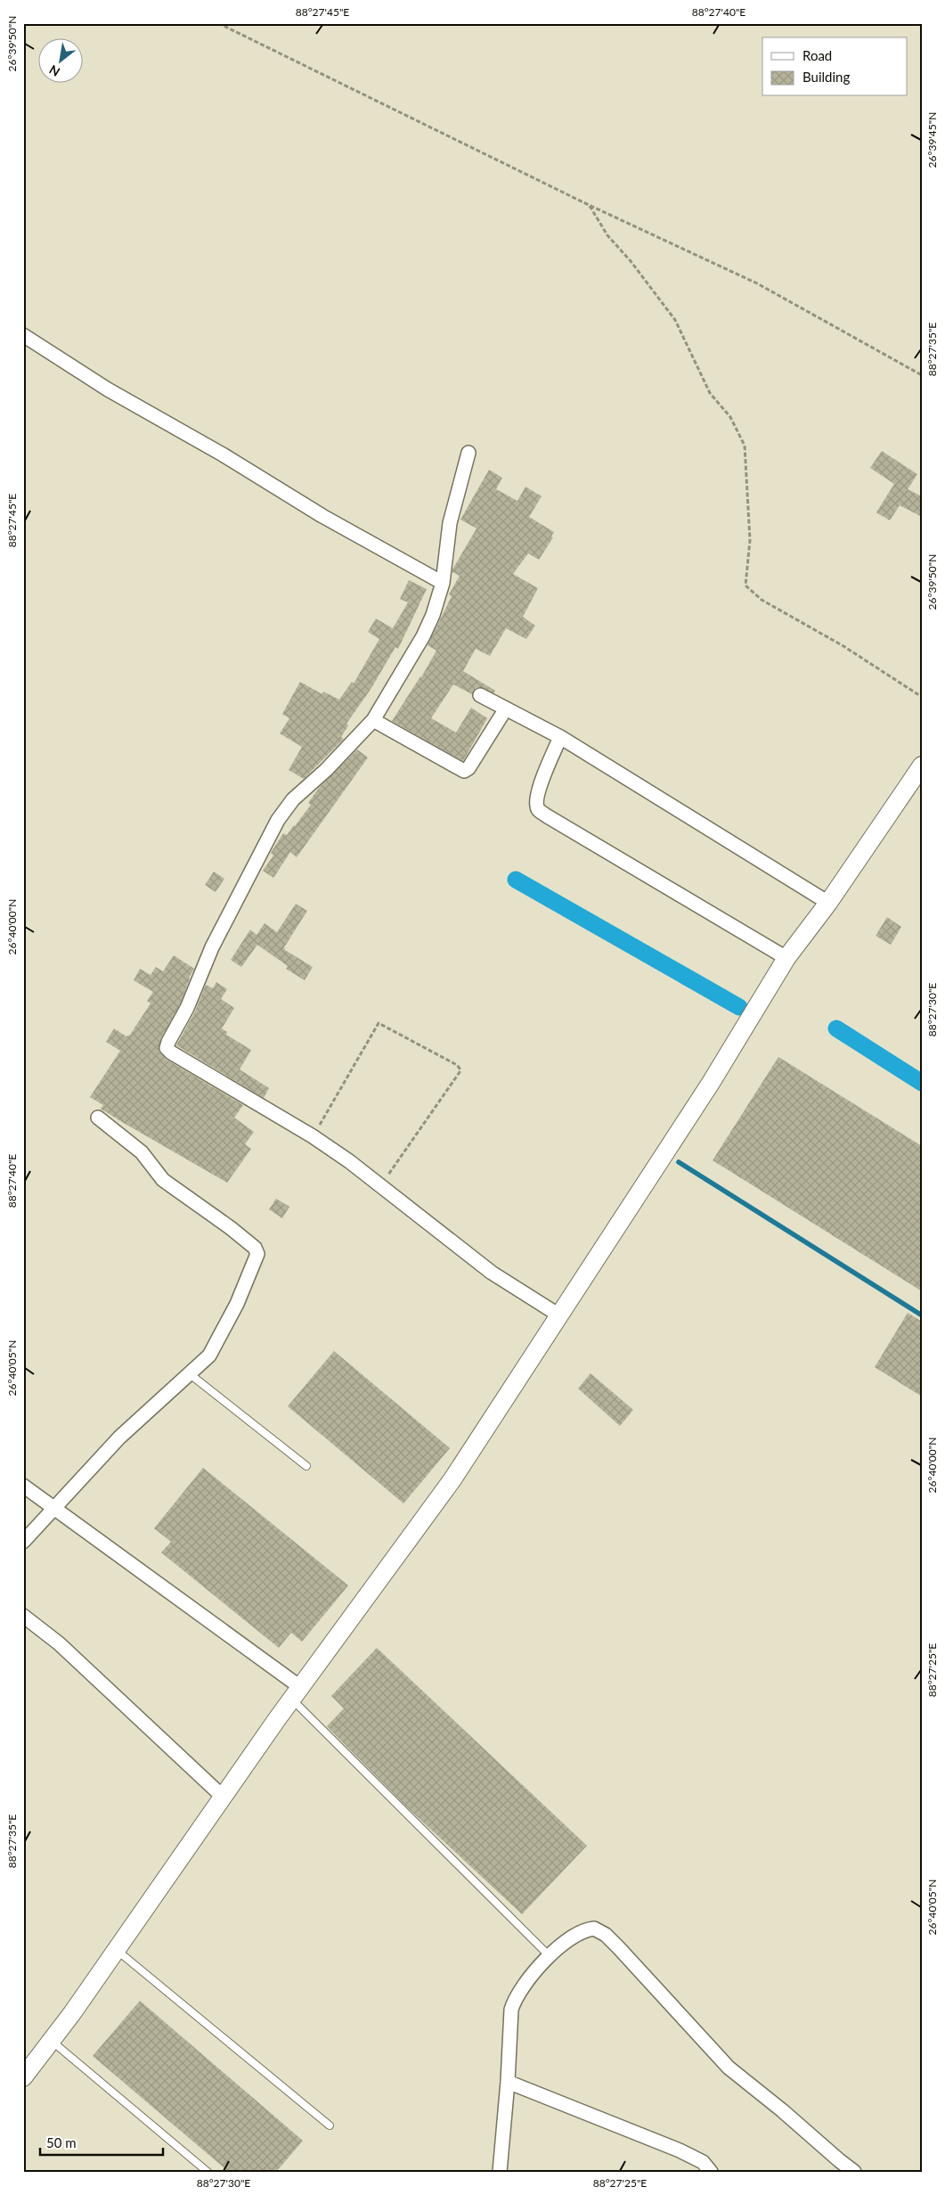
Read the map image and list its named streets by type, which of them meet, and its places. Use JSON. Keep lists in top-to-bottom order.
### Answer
{
  "legend": ["Road", "Building"],
  "scale_bar": "50 m",
  "north": "bottom left",
  "coordinates": [
    "88°27'45\"E",
    "88°27'40\"E",
    "26°39'50\"N",
    "26°39'45\"N",
    "88°27'35\"E",
    "26°40'00\"N",
    "88°27'30\"E",
    "26°40'05\"N",
    "88°27'25\"E"
  ]
}
